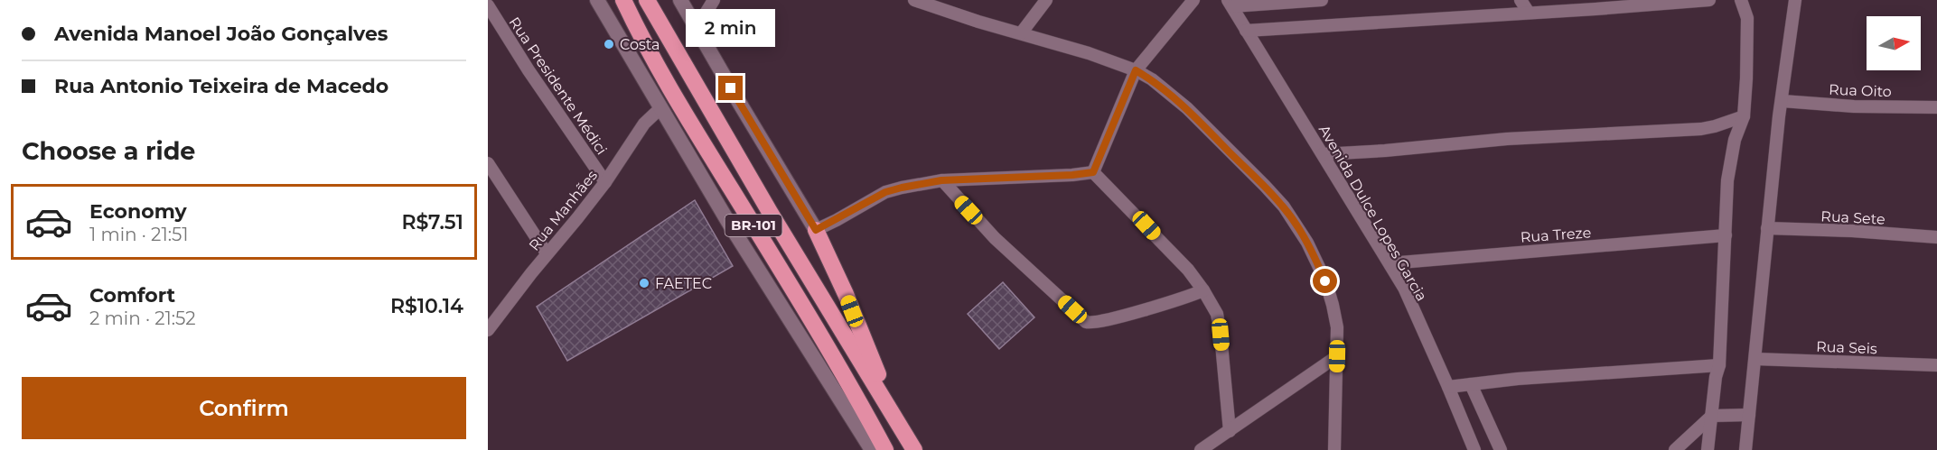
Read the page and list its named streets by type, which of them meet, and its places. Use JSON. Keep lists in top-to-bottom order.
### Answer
{
  "streets": {
    "highway": ["BR-101"],
    "street": [
      "Rua Presidente Médici",
      "Rua Oito",
      "Rua Manhães",
      "Avenida Dulce Lopes Garcia",
      "Rua Sete",
      "Rua Treze",
      "Rua Seis"
    ]
  },
  "crossings": [
    ["Rua Presidente Médici", "Rua Manhães"],
    ["Avenida Dulce Lopes Garcia", "Rua Treze"]
  ],
  "places": ["Costa", "FAETEC"],
  "north": "right",
  "page": {
    "banner": ["Avenida Manoel João Gonçalves", "Rua Antonio Teixeira de Macedo"],
    "bubble": "2 min",
    "heading": "Choose a ride",
    "list": [
      {
        "name": "Economy",
        "note": "1 min · 21:51",
        "value": "R$7.51"
      },
      {
        "name": "Comfort",
        "note": "2 min · 21:52",
        "value": "R$10.14"
      }
    ],
    "buttons": "Confirm"
  }
}
